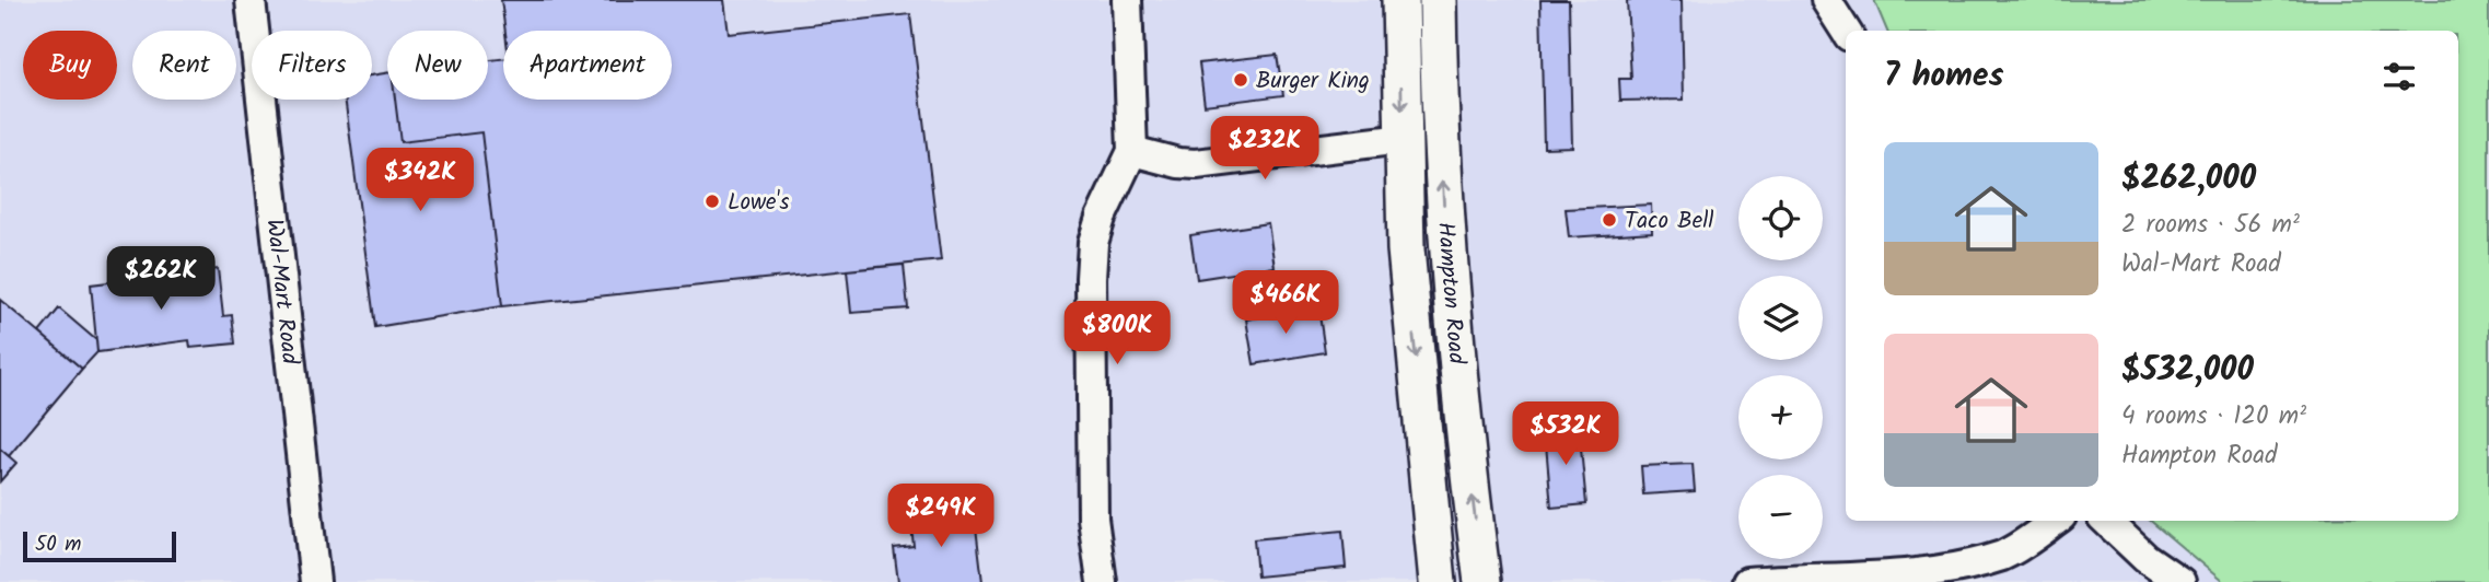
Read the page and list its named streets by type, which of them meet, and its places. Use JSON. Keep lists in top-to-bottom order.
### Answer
{
  "streets": {
    "main road": ["Hampton Road"],
    "street": ["Wal-Mart Road"]
  },
  "places": ["Burger King", "Lowe's", "Taco Bell"],
  "scale_bar": "50 m",
  "page": {
    "chip": [
      "Buy",
      "Rent",
      "Filters",
      "New",
      "Apartment"
    ],
    "heading": "7 homes",
    "price": [
      "$232K",
      "$342K",
      "$262K",
      "$466K",
      "$800K",
      "$532K",
      "$249K"
    ],
    "list": [
      {
        "name": "$262,000",
        "note": "2 rooms · 56 m² · Wal-Mart Road"
      },
      {
        "name": "$532,000",
        "note": "4 rooms · 120 m² · Hampton Road"
      }
    ],
    "map_buttons": ["+", "−"],
    "scale": "50 m"
  }
}
